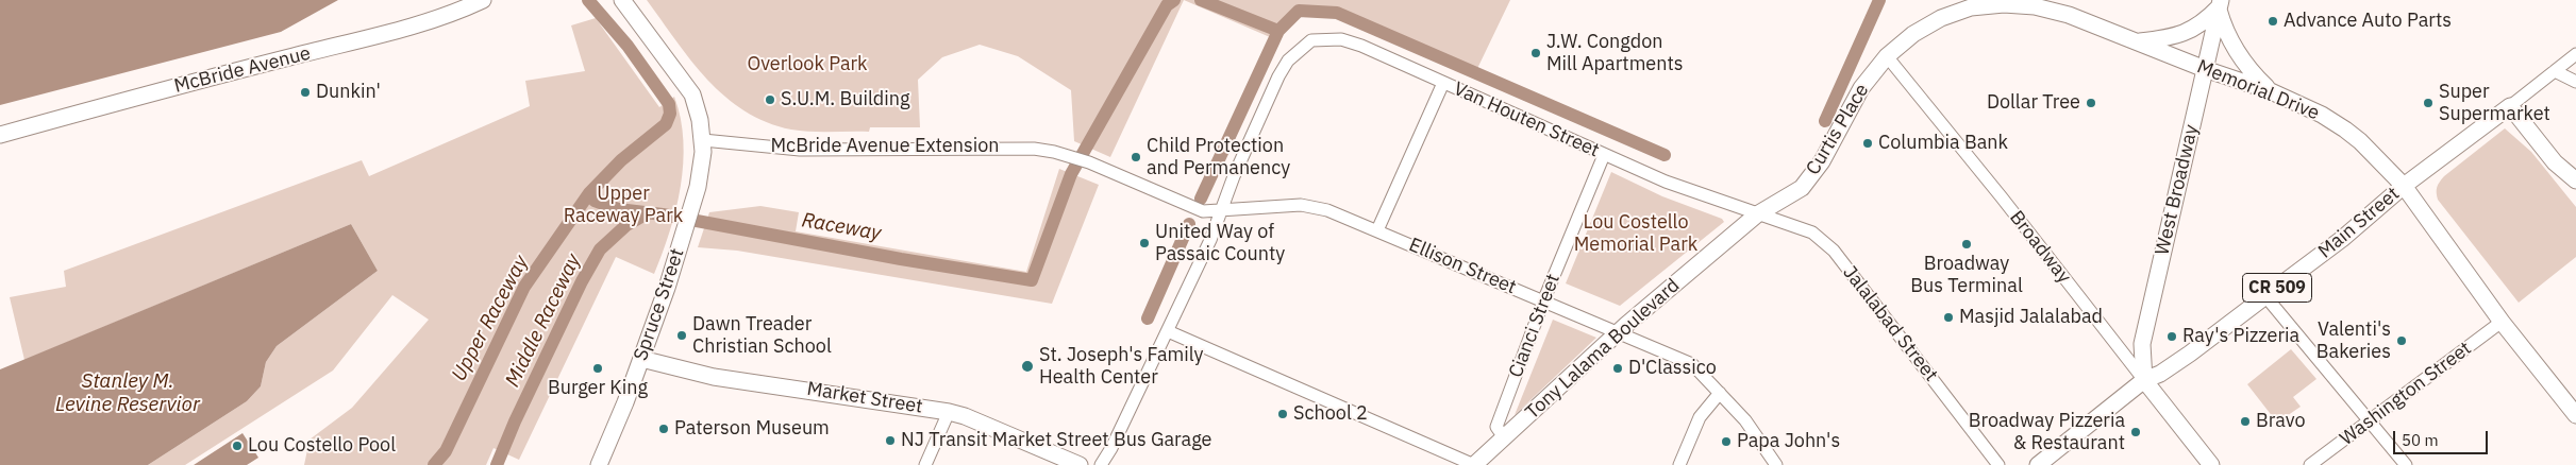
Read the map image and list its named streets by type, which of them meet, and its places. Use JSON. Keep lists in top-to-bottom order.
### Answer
{
  "streets": {
    "main road": [
      "McBride Avenue",
      "Memorial Drive",
      "Curtis Place",
      "West Broadway",
      "Main Street",
      "Broadway",
      "CR 509",
      "Spruce Street",
      "Tony Lalama Boulevard",
      "Market Street"
    ],
    "street": [
      "Van Houten Street",
      "McBride Avenue Extension",
      "Ellison Street",
      "Jalalabad Street",
      "Cianci Street",
      "Washington Street"
    ]
  },
  "crossings": [
    ["Memorial Drive", "Curtis Place"],
    ["Memorial Drive", "West Broadway"],
    ["Memorial Drive", "Main Street"],
    ["Memorial Drive", "Broadway"],
    ["Memorial Drive", "Washington Street"],
    ["Van Houten Street", "Curtis Place"],
    ["Van Houten Street", "McBride Avenue Extension"],
    ["Van Houten Street", "Ellison Street"],
    ["Van Houten Street", "Jalalabad Street"],
    ["Van Houten Street", "Cianci Street"],
    ["Van Houten Street", "Tony Lalama Boulevard"],
    ["Curtis Place", "Broadway"],
    ["Curtis Place", "Jalalabad Street"],
    ["Curtis Place", "Tony Lalama Boulevard"],
    ["McBride Avenue Extension", "Ellison Street"],
    ["McBride Avenue Extension", "Spruce Street"],
    ["West Broadway", "Main Street"],
    ["West Broadway", "Broadway"],
    ["Main Street", "Broadway"],
    ["Ellison Street", "Cianci Street"],
    ["Ellison Street", "Tony Lalama Boulevard"],
    ["Spruce Street", "Market Street"],
    ["Jalalabad Street", "Tony Lalama Boulevard"],
    ["Cianci Street", "Tony Lalama Boulevard"]
  ],
  "water": [
    "Raceway",
    "Upper Raceway",
    "Middle Raceway",
    "Stanley M. Levine Reservior"
  ],
  "parks": ["Overlook Park", "Upper Raceway Park", "Lou Costello Memorial Park"],
  "places": [
    "Advance Auto Parts",
    "J.W. Congdon Mill Apartments",
    "Dunkin'",
    "S.U.M. Building",
    "Dollar Tree",
    "Super Supermarket",
    "Columbia Bank",
    "Child Protection and Permanency",
    "United Way of Passaic County",
    "Broadway Bus Terminal",
    "Masjid Jalalabad",
    "Dawn Treader Christian School",
    "Ray's Pizzeria",
    "Valenti's Bakeries",
    "St. Joseph's Family Health Center",
    "Burger King",
    "D'Classico",
    "School 2",
    "Bravo",
    "Paterson Museum",
    "Broadway Pizzeria & Restaurant",
    "NJ Transit Market Street Bus Garage",
    "Papa John's",
    "Lou Costello Pool"
  ],
  "scale_bar": "50 m"
}
